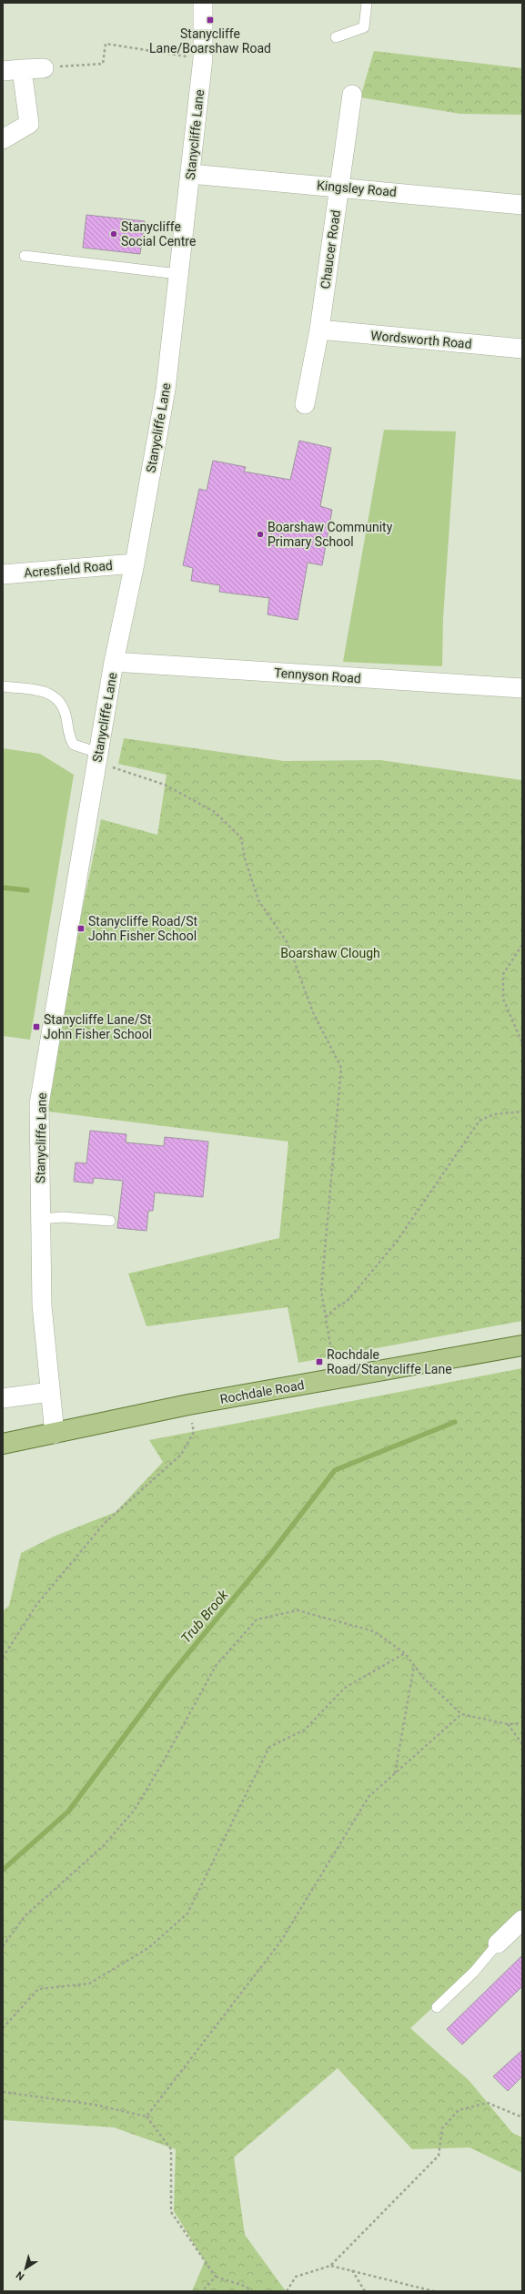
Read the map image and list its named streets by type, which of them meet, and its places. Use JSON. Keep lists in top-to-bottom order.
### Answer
{
  "streets": {
    "main road": ["Rochdale Road"],
    "street": [
      "Stanycliffe Lane",
      "Kingsley Road",
      "Chaucer Road",
      "Wordsworth Road",
      "Acresfield Road",
      "Tennyson Road"
    ]
  },
  "crossings": [
    ["Stanycliffe Lane", "Kingsley Road"],
    ["Stanycliffe Lane", "Acresfield Road"],
    ["Stanycliffe Lane", "Tennyson Road"],
    ["Stanycliffe Lane", "Rochdale Road"],
    ["Kingsley Road", "Chaucer Road"],
    ["Chaucer Road", "Wordsworth Road"]
  ],
  "water": ["Trub Brook"],
  "parks": ["Boarshaw Clough"],
  "places": {
    "transit": [
      "Stanycliffe Lane/Boarshaw Road",
      "Stanycliffe Road/St John Fisher School",
      "Stanycliffe Lane/St John Fisher School",
      "Rochdale Road/Stanycliffe Lane"
    ],
    "other": ["Stanycliffe Social Centre", "Boarshaw Community Primary School"]
  },
  "north": "bottom left"
}
